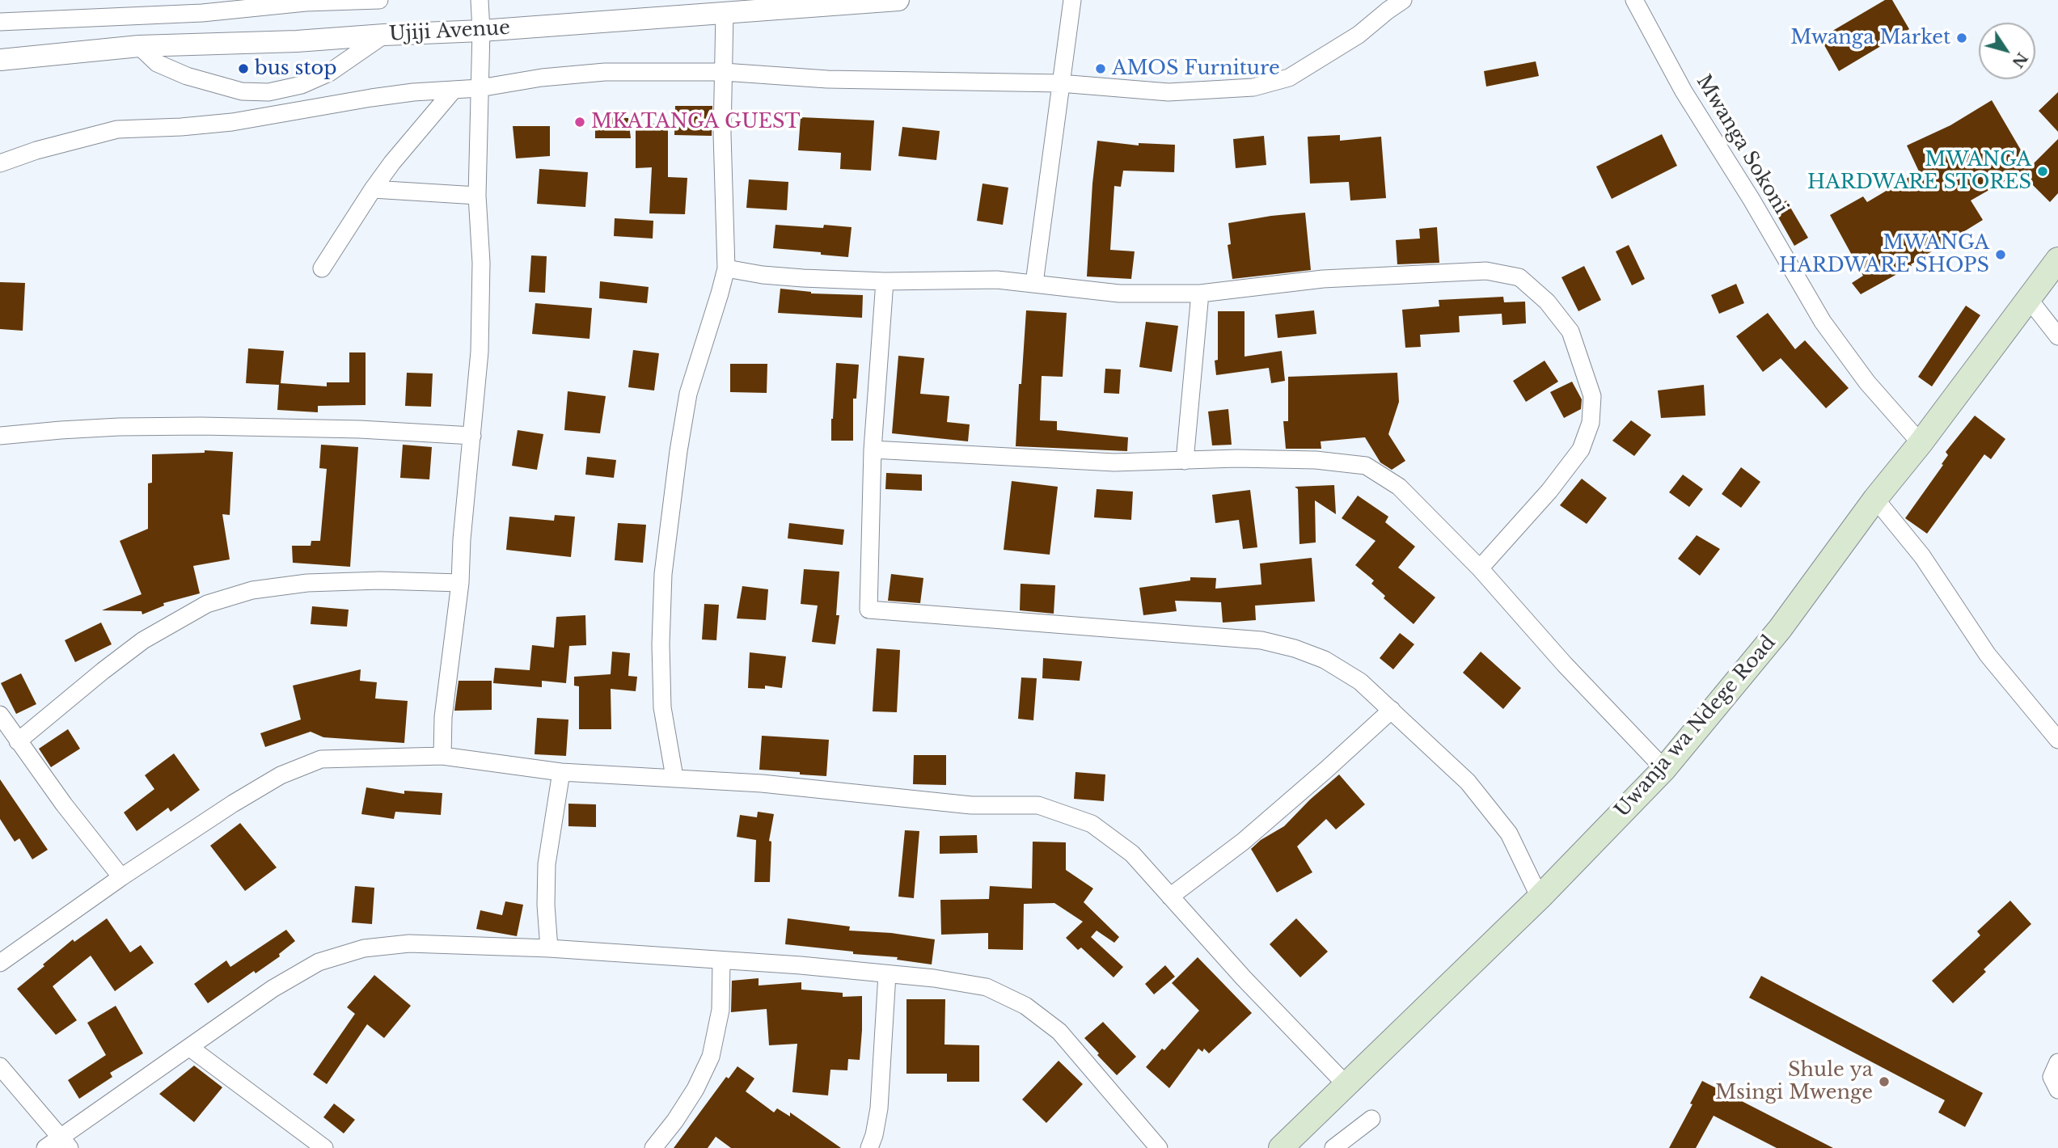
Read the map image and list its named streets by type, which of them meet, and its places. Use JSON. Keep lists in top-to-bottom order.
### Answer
{
  "streets": {
    "main road": ["Uwanja wa Ndege Road"],
    "street": ["Ujiji Avenue", "Mwanga Sokoni"]
  },
  "crossings": [
    ["Mwanga Sokoni", "Uwanja wa Ndege Road"]
  ],
  "places": [
    "Mwanga Market",
    "bus stop",
    "AMOS Furniture",
    "MKATANGA GUEST",
    "MWANGA HARDWARE STORES",
    "MWANGA HARDWARE SHOPS",
    "Shule ya Msingi Mwenge"
  ],
  "north": "bottom right"
}
